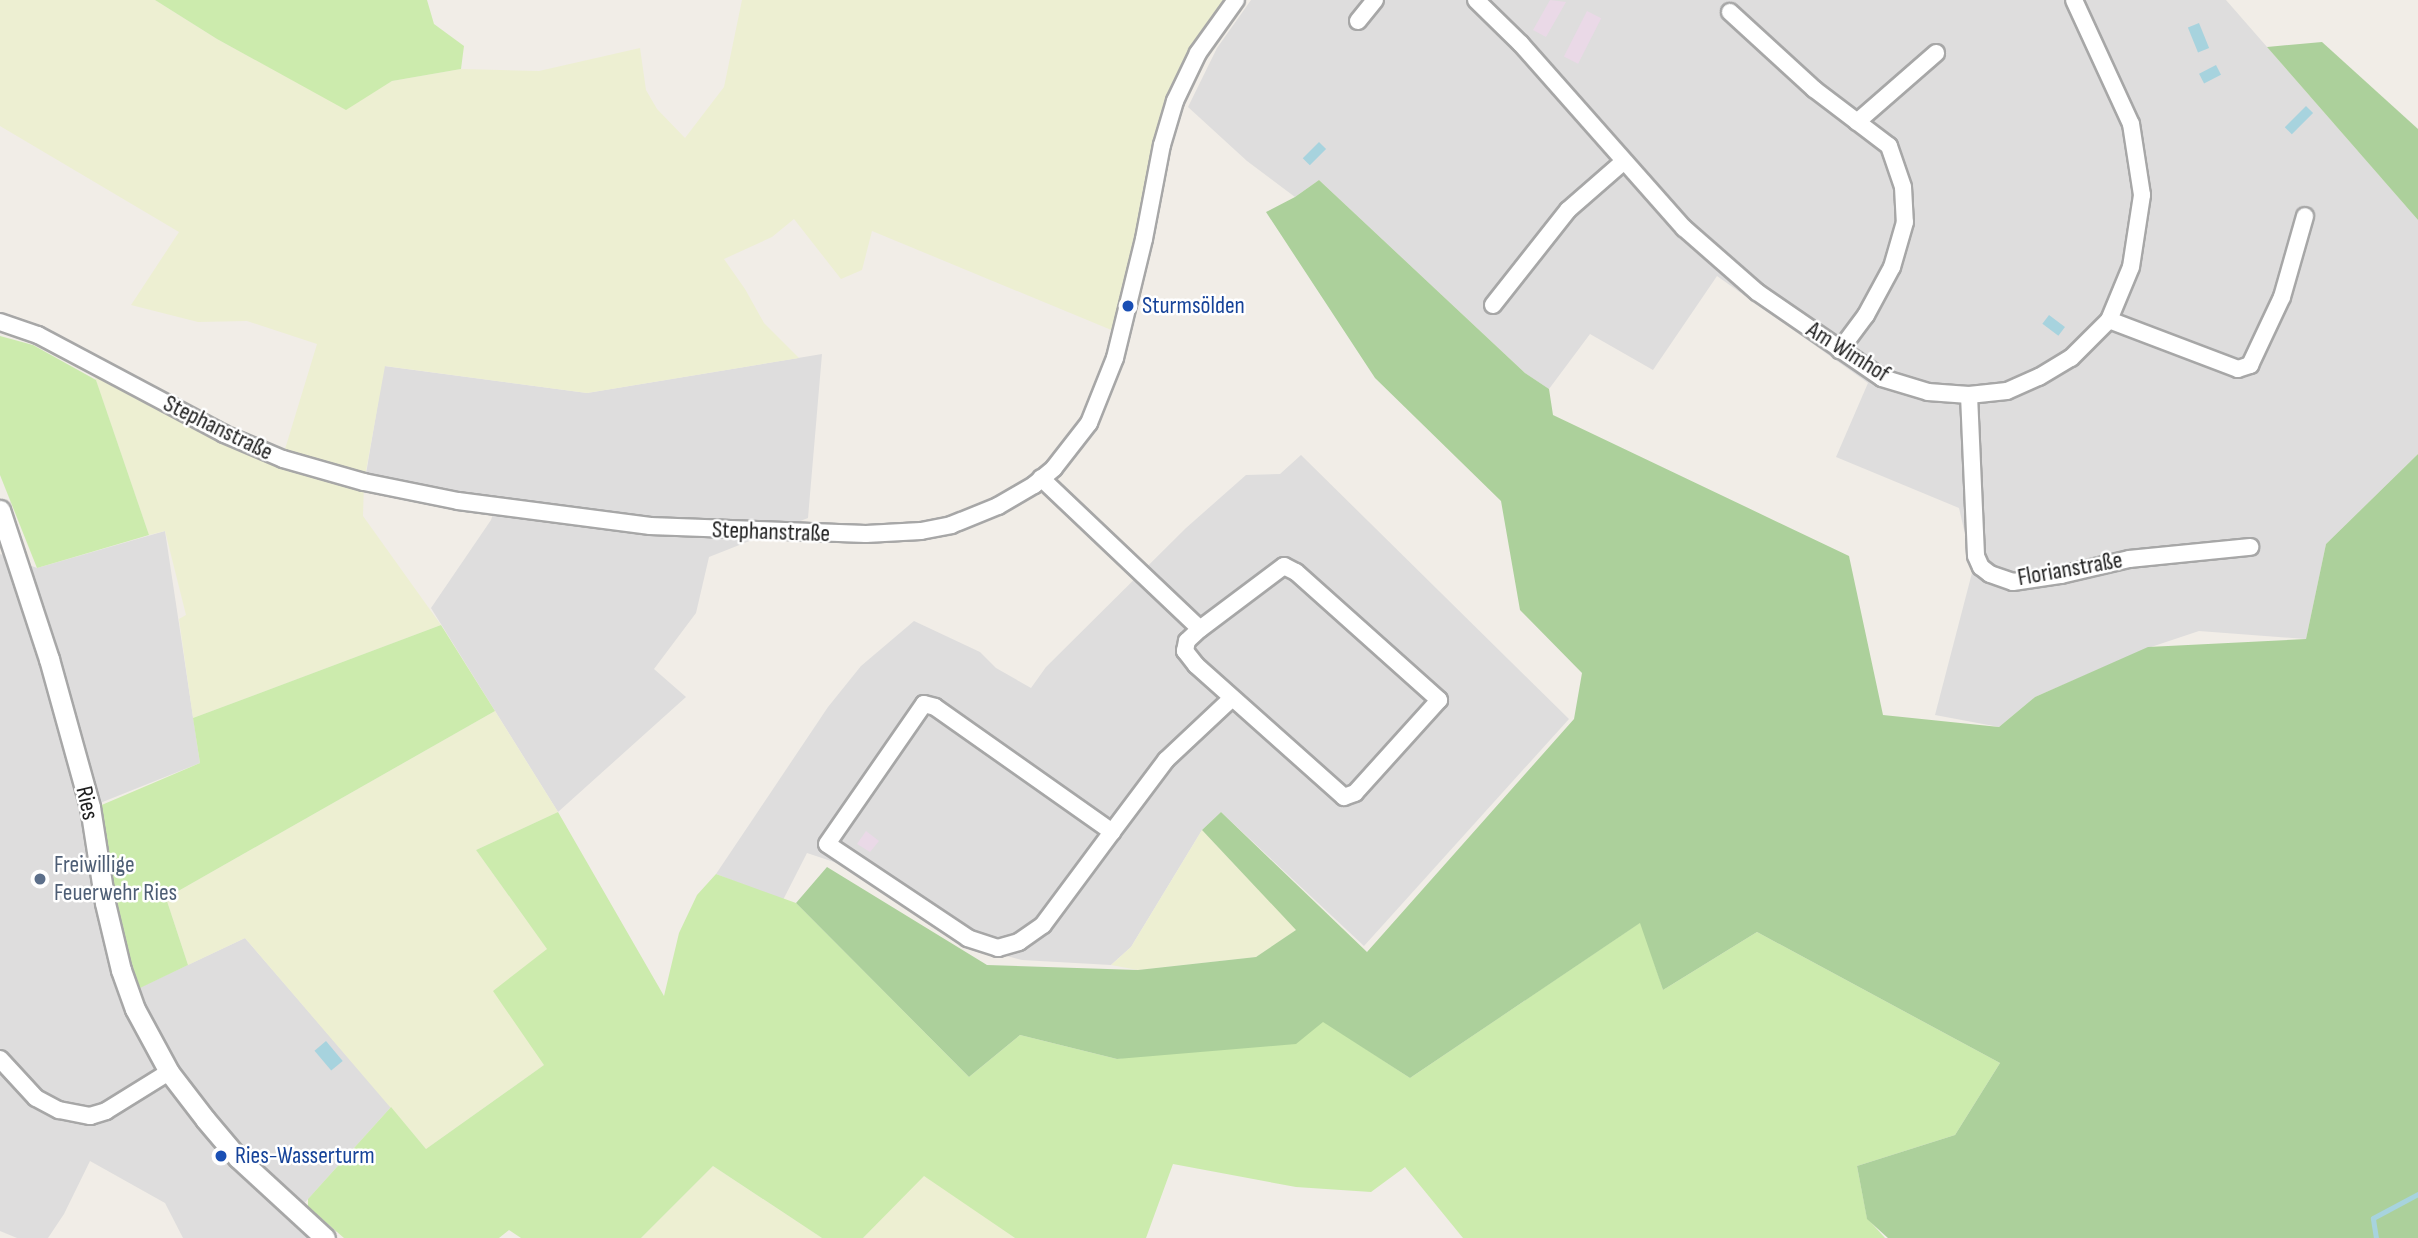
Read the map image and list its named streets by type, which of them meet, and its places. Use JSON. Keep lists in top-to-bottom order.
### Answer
{
  "streets": {
    "street": [
      "Am Wimhof",
      "Stephanstraße",
      "Florianstraße",
      "Ries"
    ]
  },
  "crossings": [
    ["Am Wimhof", "Florianstraße"]
  ],
  "places": ["Sturmsölden", "Freiwillige Feuerwehr Ries", "Ries-Wasserturm"]
}
